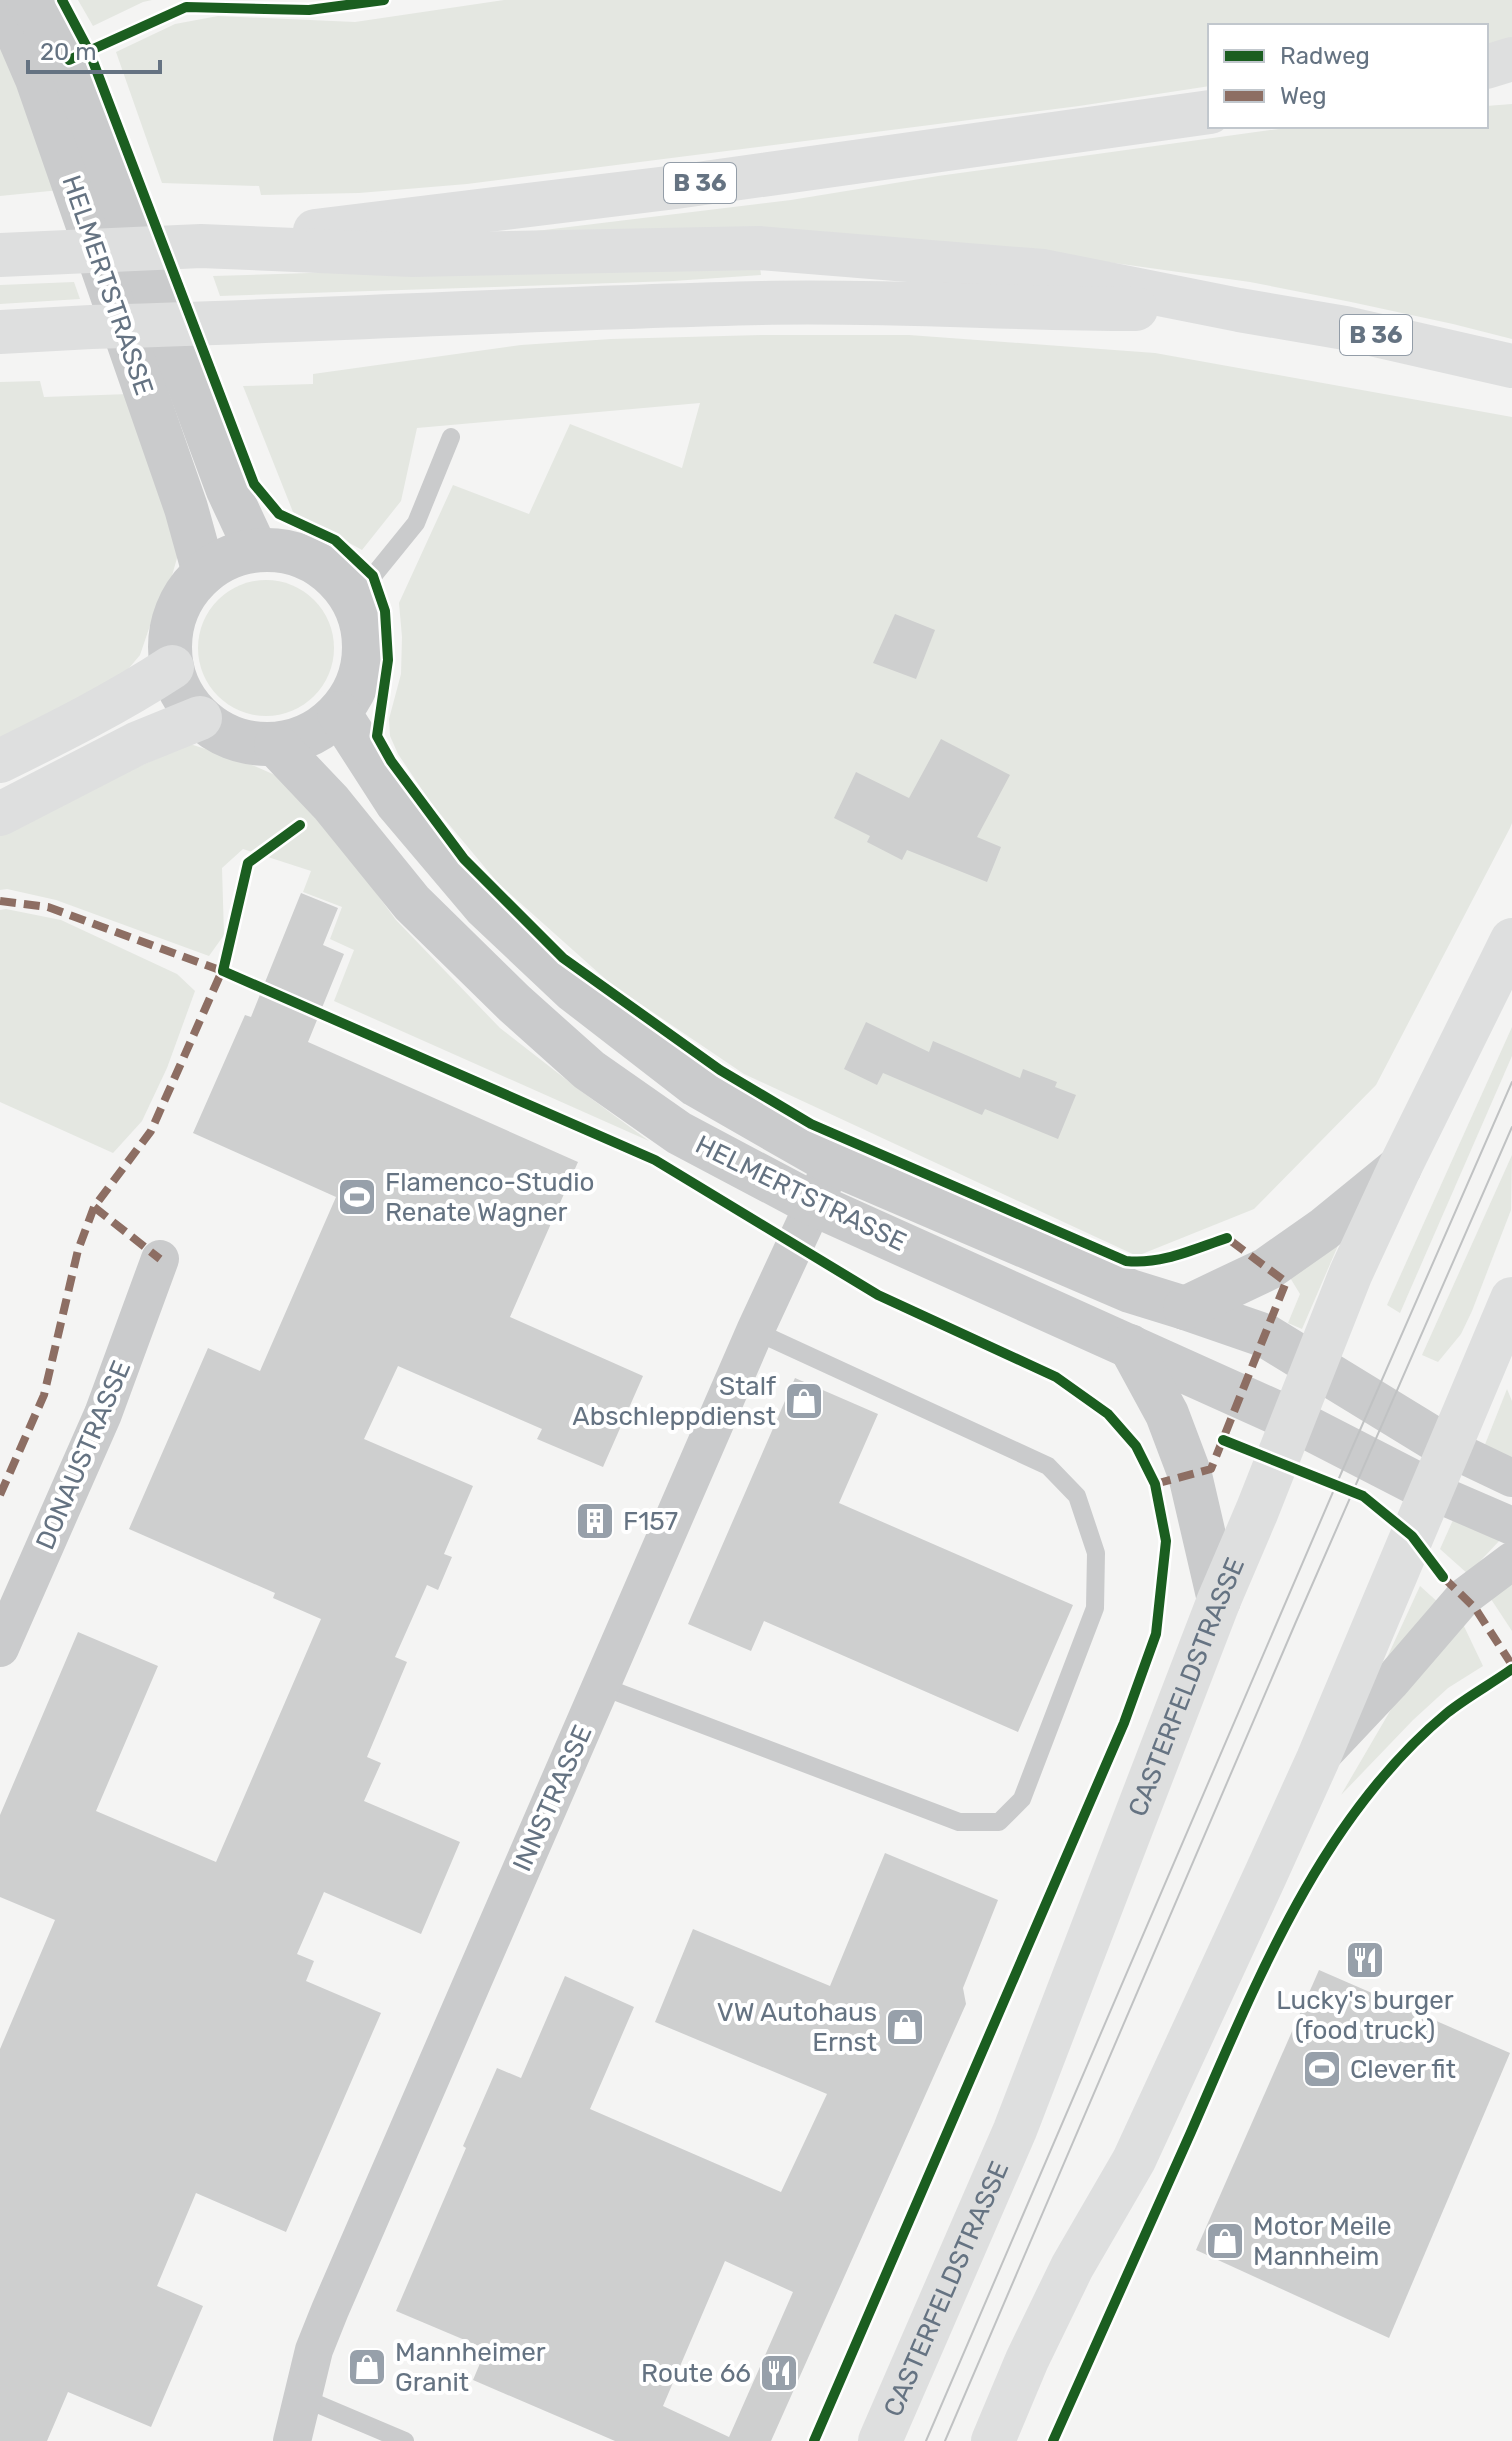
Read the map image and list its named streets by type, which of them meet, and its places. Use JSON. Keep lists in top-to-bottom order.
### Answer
{
  "streets": {
    "main road": ["B 36", "CASTERFELDSTRASSE"],
    "street": ["HELMERTSTRASSE", "DONAUSTRASSE", "INNSTRASSE"]
  },
  "crossings": [
    ["HELMERTSTRASSE", "CASTERFELDSTRASSE"],
    ["HELMERTSTRASSE", "INNSTRASSE"]
  ],
  "places": {
    "sports": ["Flamenco-Studio Renate Wagner", "Clever fit"],
    "shop": [
      "Stalf Abschleppdienst",
      "VW Autohaus Ernst",
      "Motor Meile Mannheim",
      "Mannheimer Granit"
    ],
    "building": ["F157"],
    "restaurant": ["Lucky's burger (food truck)", "Route 66"]
  },
  "legend": ["Radweg", "Weg"],
  "scale_bar": "20 m"
}
